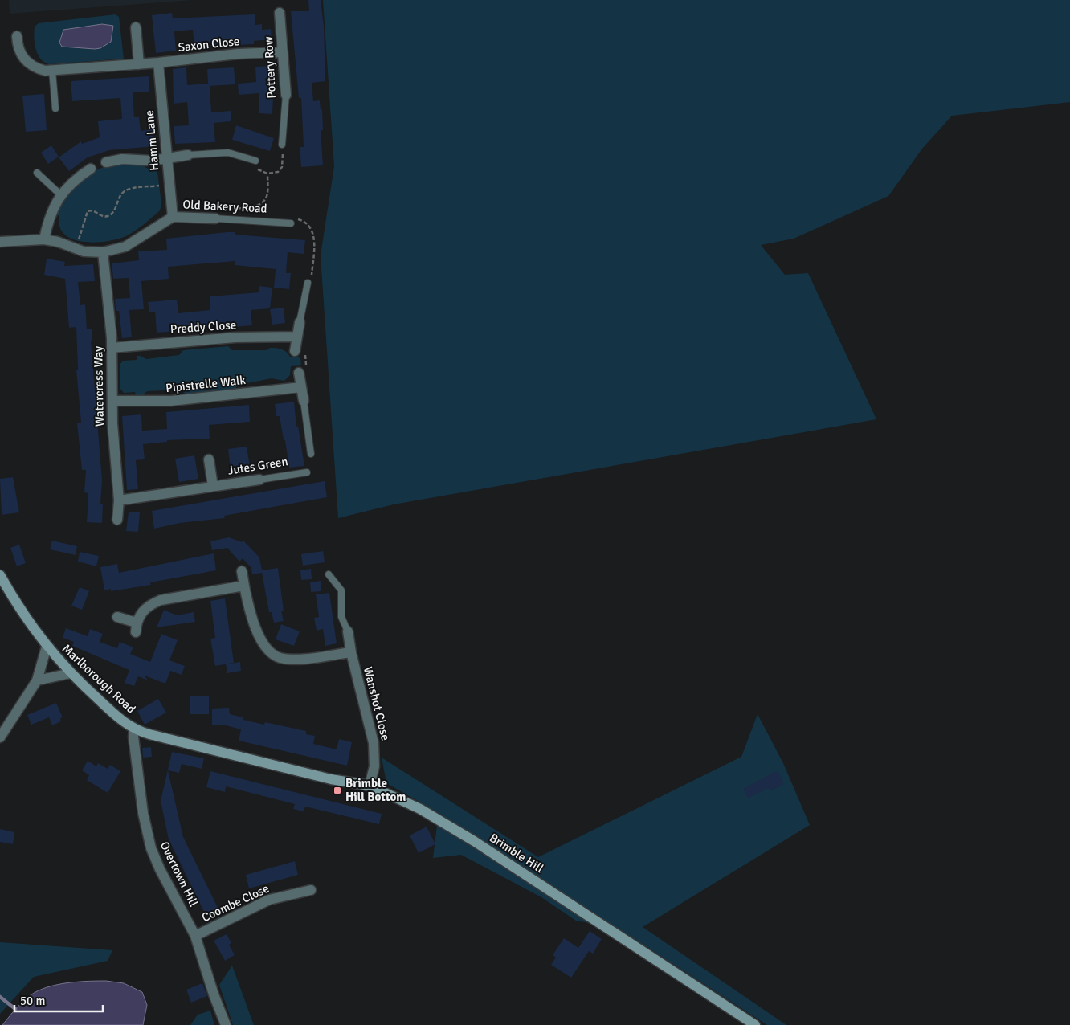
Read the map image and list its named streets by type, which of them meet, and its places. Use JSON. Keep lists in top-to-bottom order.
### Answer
{
  "streets": {
    "main road": ["Marlborough Road", "Brimble Hill"],
    "street": [
      "Saxon Close",
      "Pottery Row",
      "Hamm Lane",
      "Old Bakery Road",
      "Preddy Close",
      "Pipistrelle Walk",
      "Watercress Way",
      "Jutes Green",
      "Wanshot Close",
      "Overtown Hill",
      "Coombe Close"
    ]
  },
  "crossings": [
    ["Saxon Close", "Pottery Row"],
    ["Saxon Close", "Hamm Lane"],
    ["Hamm Lane", "Old Bakery Road"],
    ["Old Bakery Road", "Watercress Way"],
    ["Preddy Close", "Watercress Way"],
    ["Pipistrelle Walk", "Watercress Way"],
    ["Watercress Way", "Jutes Green"],
    ["Marlborough Road", "Brimble Hill"],
    ["Marlborough Road", "Overtown Hill"],
    ["Wanshot Close", "Brimble Hill"],
    ["Overtown Hill", "Coombe Close"]
  ],
  "places": {
    "transit": ["Brimble Hill Bottom"]
  },
  "scale_bar": "50 m"
}
